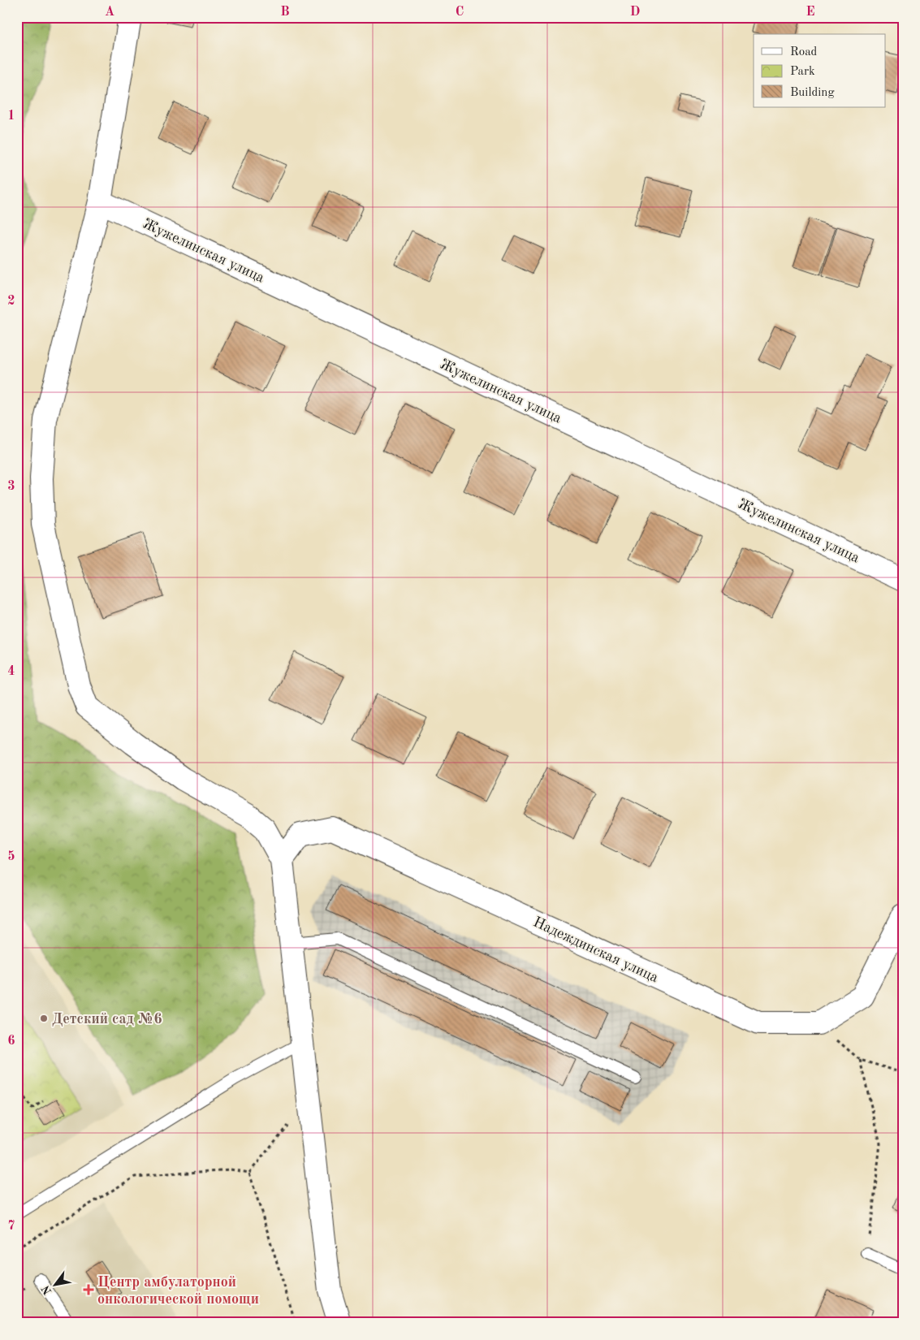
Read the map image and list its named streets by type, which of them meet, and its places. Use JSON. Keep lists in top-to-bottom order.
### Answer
{
  "streets": {
    "street": ["Жужелинская улица", "Надеждинская улица"]
  },
  "places": {
    "other": ["Детский сад №6"],
    "health": ["Центр амбулаторной онкологической помощи"]
  },
  "legend": ["Road", "Park", "Building"],
  "north": "bottom left",
  "grid": {
    "columns": [
      "A",
      "B",
      "C",
      "D",
      "E"
    ],
    "rows": [
      "1",
      "2",
      "3",
      "4",
      "5",
      "6",
      "7"
    ]
  }
}
